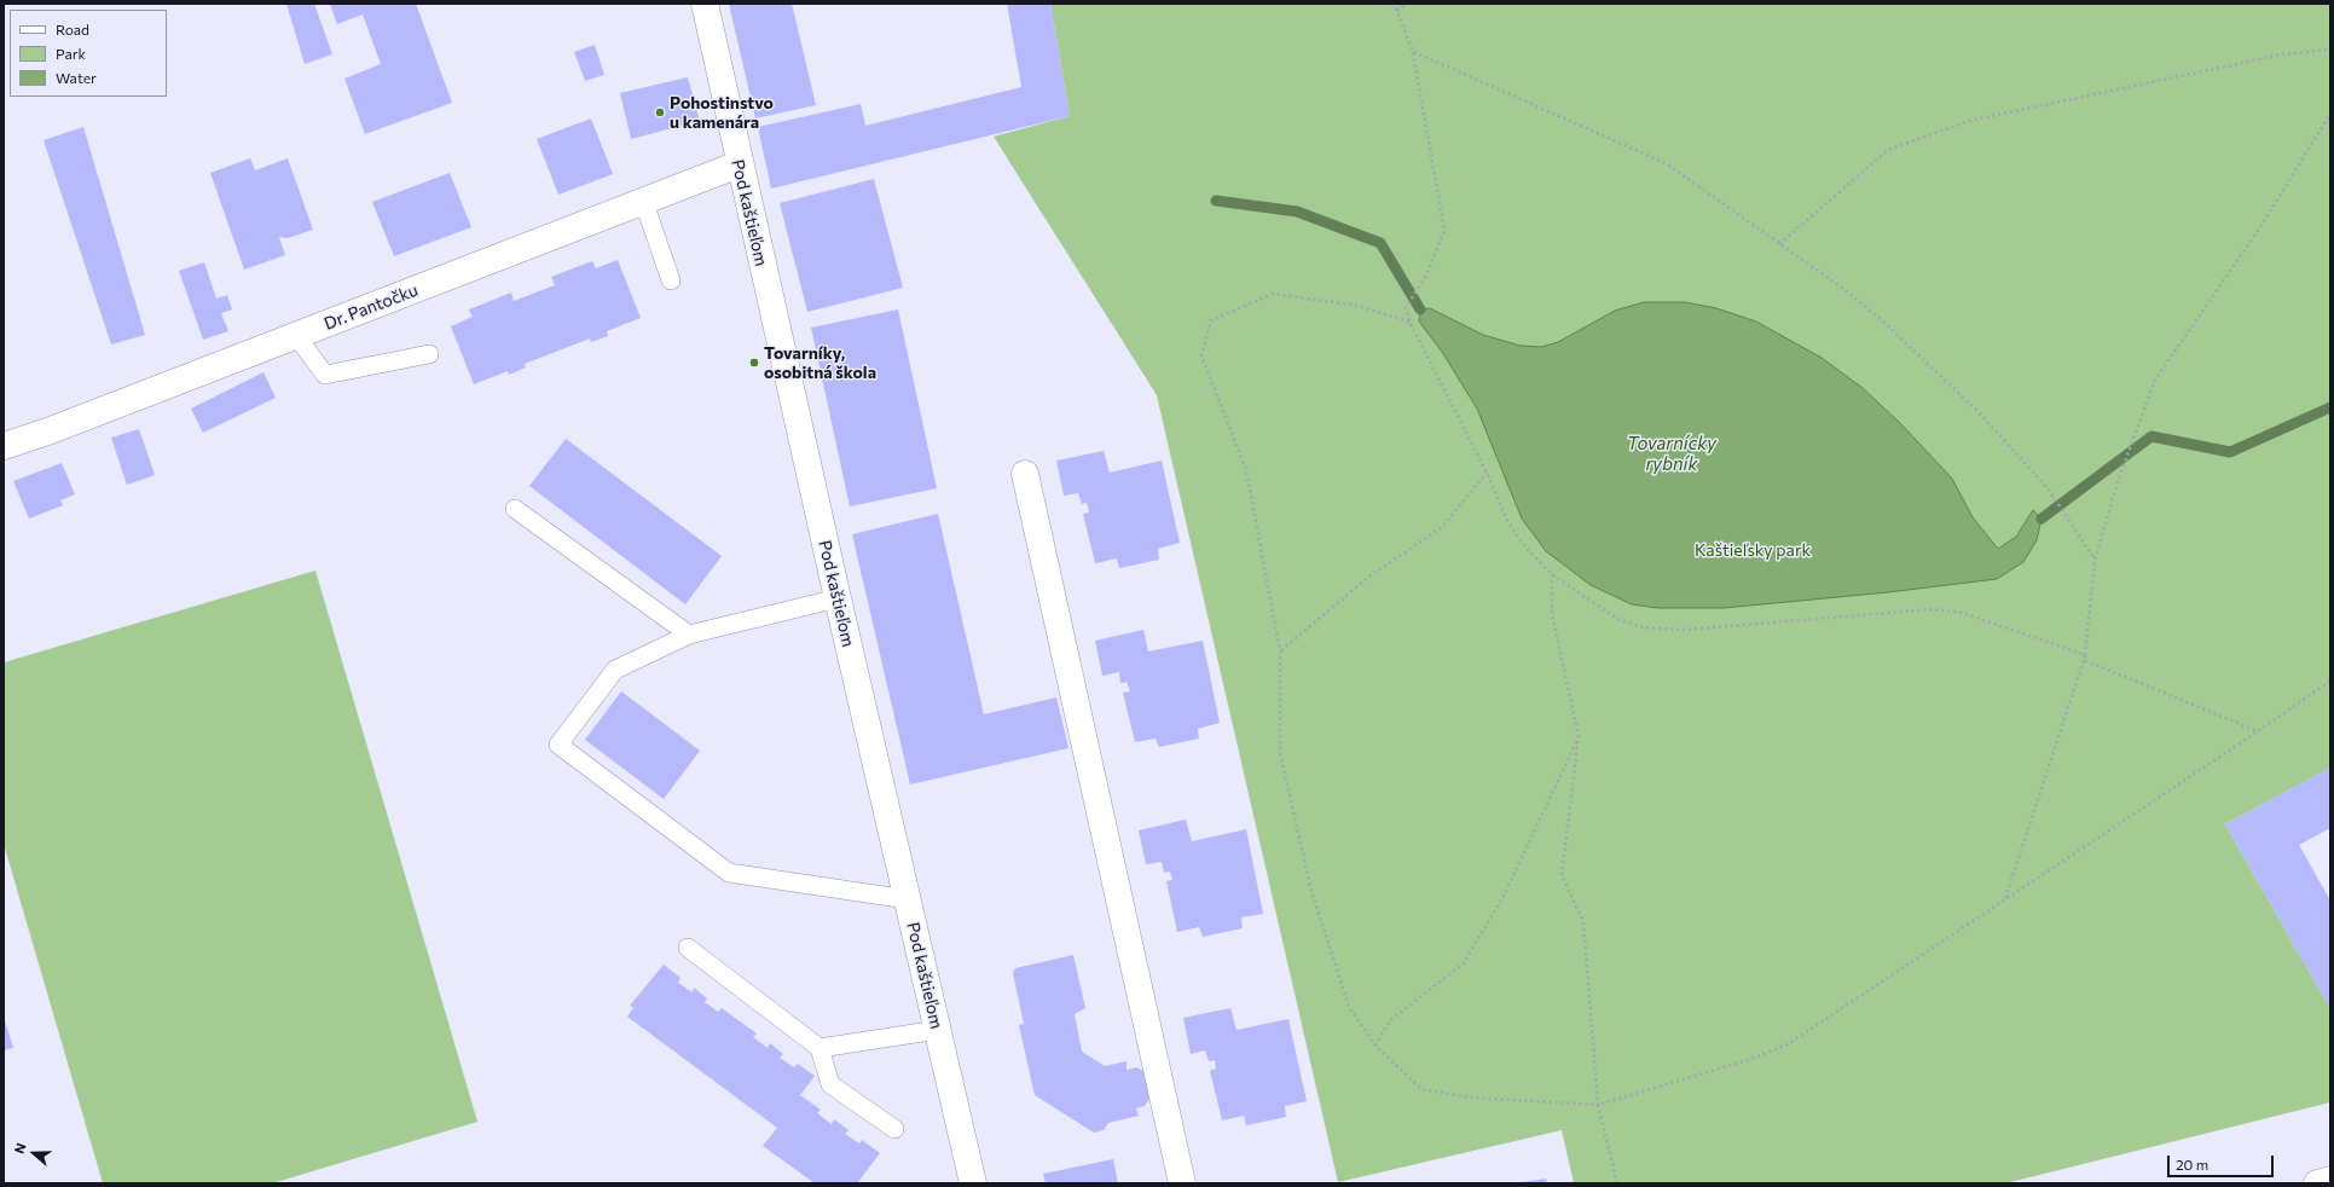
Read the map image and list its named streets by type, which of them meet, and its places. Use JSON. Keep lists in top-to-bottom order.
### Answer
{
  "streets": {
    "street": ["Pod kaštieľom", "Dr. Pantočku"]
  },
  "crossings": [
    ["Pod kaštieľom", "Dr. Pantočku"]
  ],
  "water": ["Tovarnícky rybník"],
  "parks": ["Kaštieľsky park"],
  "places": ["Pohostinstvo u kamenára", "Tovarníky, osobitná škola"],
  "legend": ["Road", "Park", "Water"],
  "scale_bar": "20 m",
  "north": "left"
}
